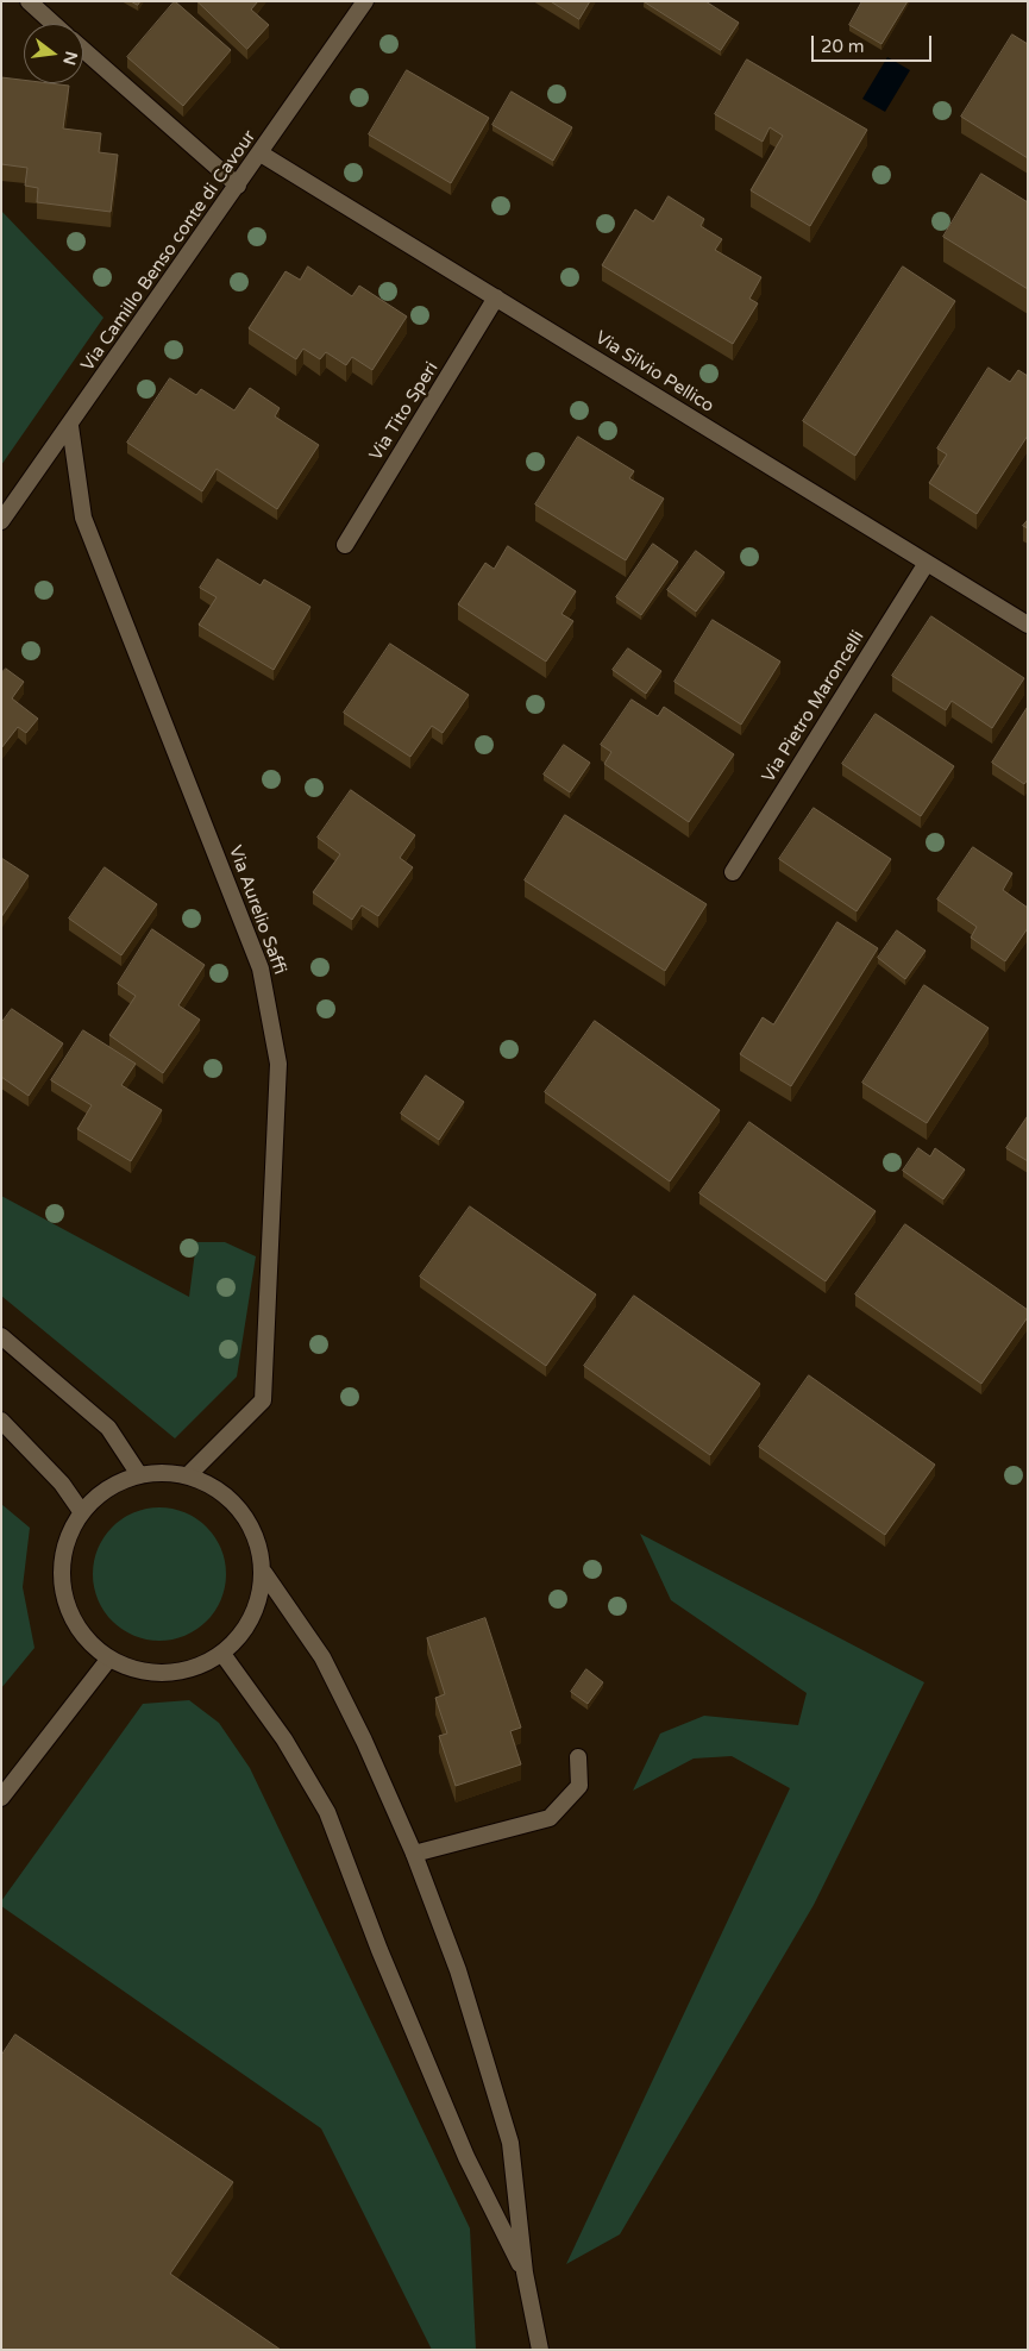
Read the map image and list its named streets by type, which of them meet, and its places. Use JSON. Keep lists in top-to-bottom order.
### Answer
{
  "streets": {
    "street": [
      "Via Camillo Benso conte di Cavour",
      "Via Silvio Pellico",
      "Via Tito Speri",
      "Via Pietro Maroncelli",
      "Via Aurelio Saffi"
    ]
  },
  "crossings": [
    ["Via Camillo Benso conte di Cavour", "Via Silvio Pellico"],
    ["Via Camillo Benso conte di Cavour", "Via Aurelio Saffi"],
    ["Via Silvio Pellico", "Via Tito Speri"],
    ["Via Silvio Pellico", "Via Pietro Maroncelli"]
  ],
  "scale_bar": "20 m",
  "north": "right"
}
